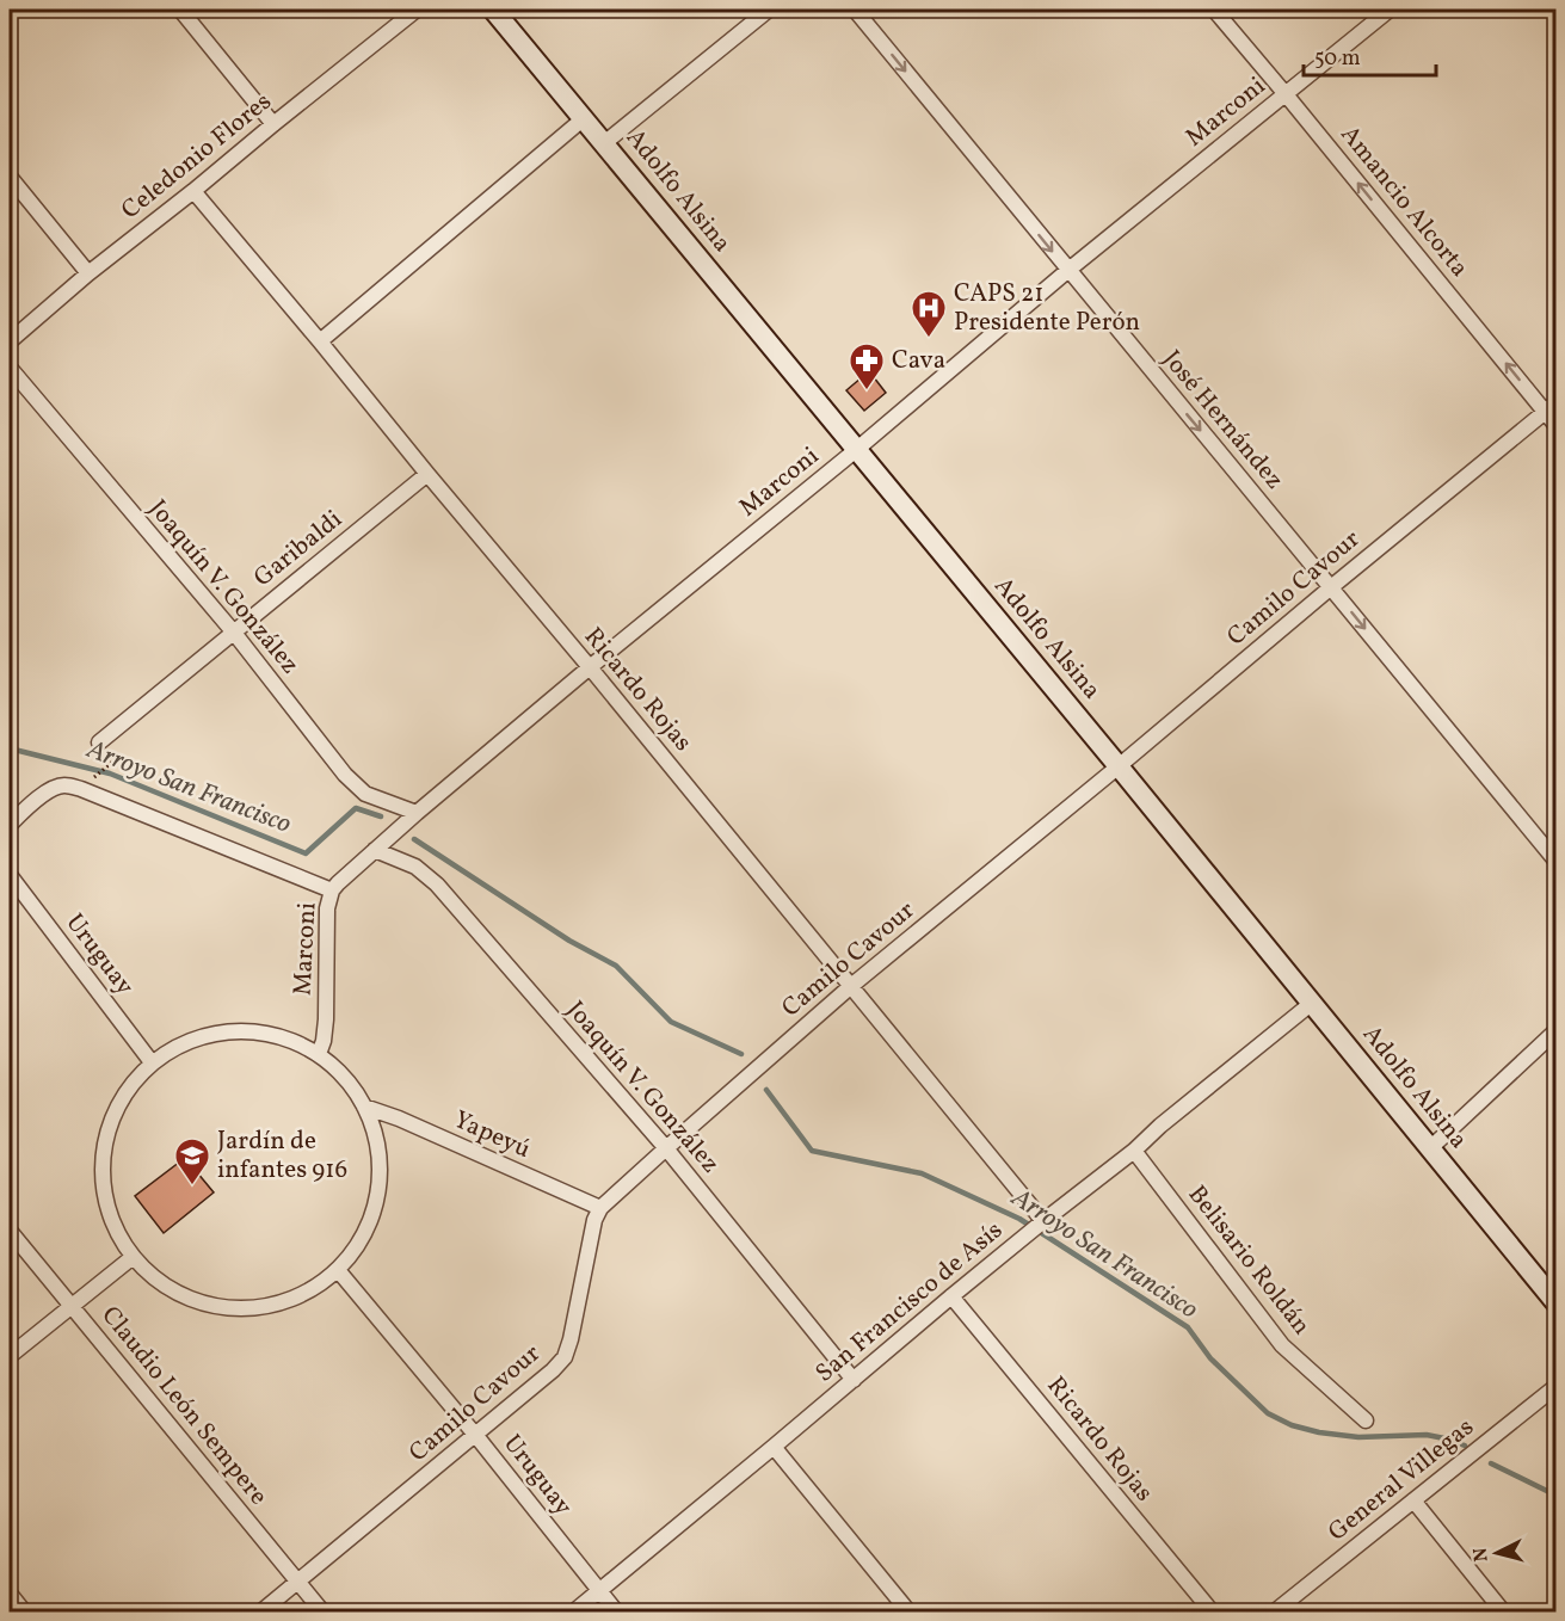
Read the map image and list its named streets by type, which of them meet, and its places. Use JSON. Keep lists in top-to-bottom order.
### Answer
{
  "streets": {
    "street": [
      "Marconi",
      "Celedonio Flores",
      "Adolfo Alsina",
      "Amancio Alcorta",
      "José Hernández",
      "Garibaldi",
      "Joaquín V. González",
      "Camilo Cavour",
      "Ricardo Rojas",
      "Uruguay",
      "Yapeyú",
      "Belisario Roldán",
      "San Francisco de Asís",
      "Claudio León Sempere",
      "General Villegas"
    ]
  },
  "crossings": [
    ["Marconi", "Adolfo Alsina"],
    ["Marconi", "Amancio Alcorta"],
    ["Marconi", "José Hernández"],
    ["Marconi", "Joaquín V. González"],
    ["Marconi", "Ricardo Rojas"],
    ["Celedonio Flores", "Ricardo Rojas"],
    ["Adolfo Alsina", "Camilo Cavour"],
    ["Adolfo Alsina", "San Francisco de Asís"],
    ["Amancio Alcorta", "Camilo Cavour"],
    ["José Hernández", "Camilo Cavour"],
    ["Garibaldi", "Joaquín V. González"],
    ["Garibaldi", "Ricardo Rojas"],
    ["Joaquín V. González", "Camilo Cavour"],
    ["Joaquín V. González", "San Francisco de Asís"],
    ["Camilo Cavour", "Ricardo Rojas"],
    ["Camilo Cavour", "Uruguay"],
    ["Camilo Cavour", "Yapeyú"],
    ["Camilo Cavour", "Claudio León Sempere"],
    ["Ricardo Rojas", "San Francisco de Asís"],
    ["Uruguay", "San Francisco de Asís"],
    ["Belisario Roldán", "San Francisco de Asís"]
  ],
  "one_way": ["Amancio Alcorta", "José Hernández"],
  "water": ["Arroyo San Francisco"],
  "places": {
    "hospital": ["CAPS 21 Presidente Perón"],
    "pharmacy": ["Cava"],
    "school or university": ["Jardín de infantes 916"]
  },
  "scale_bar": "50 m",
  "north": "left"
}
